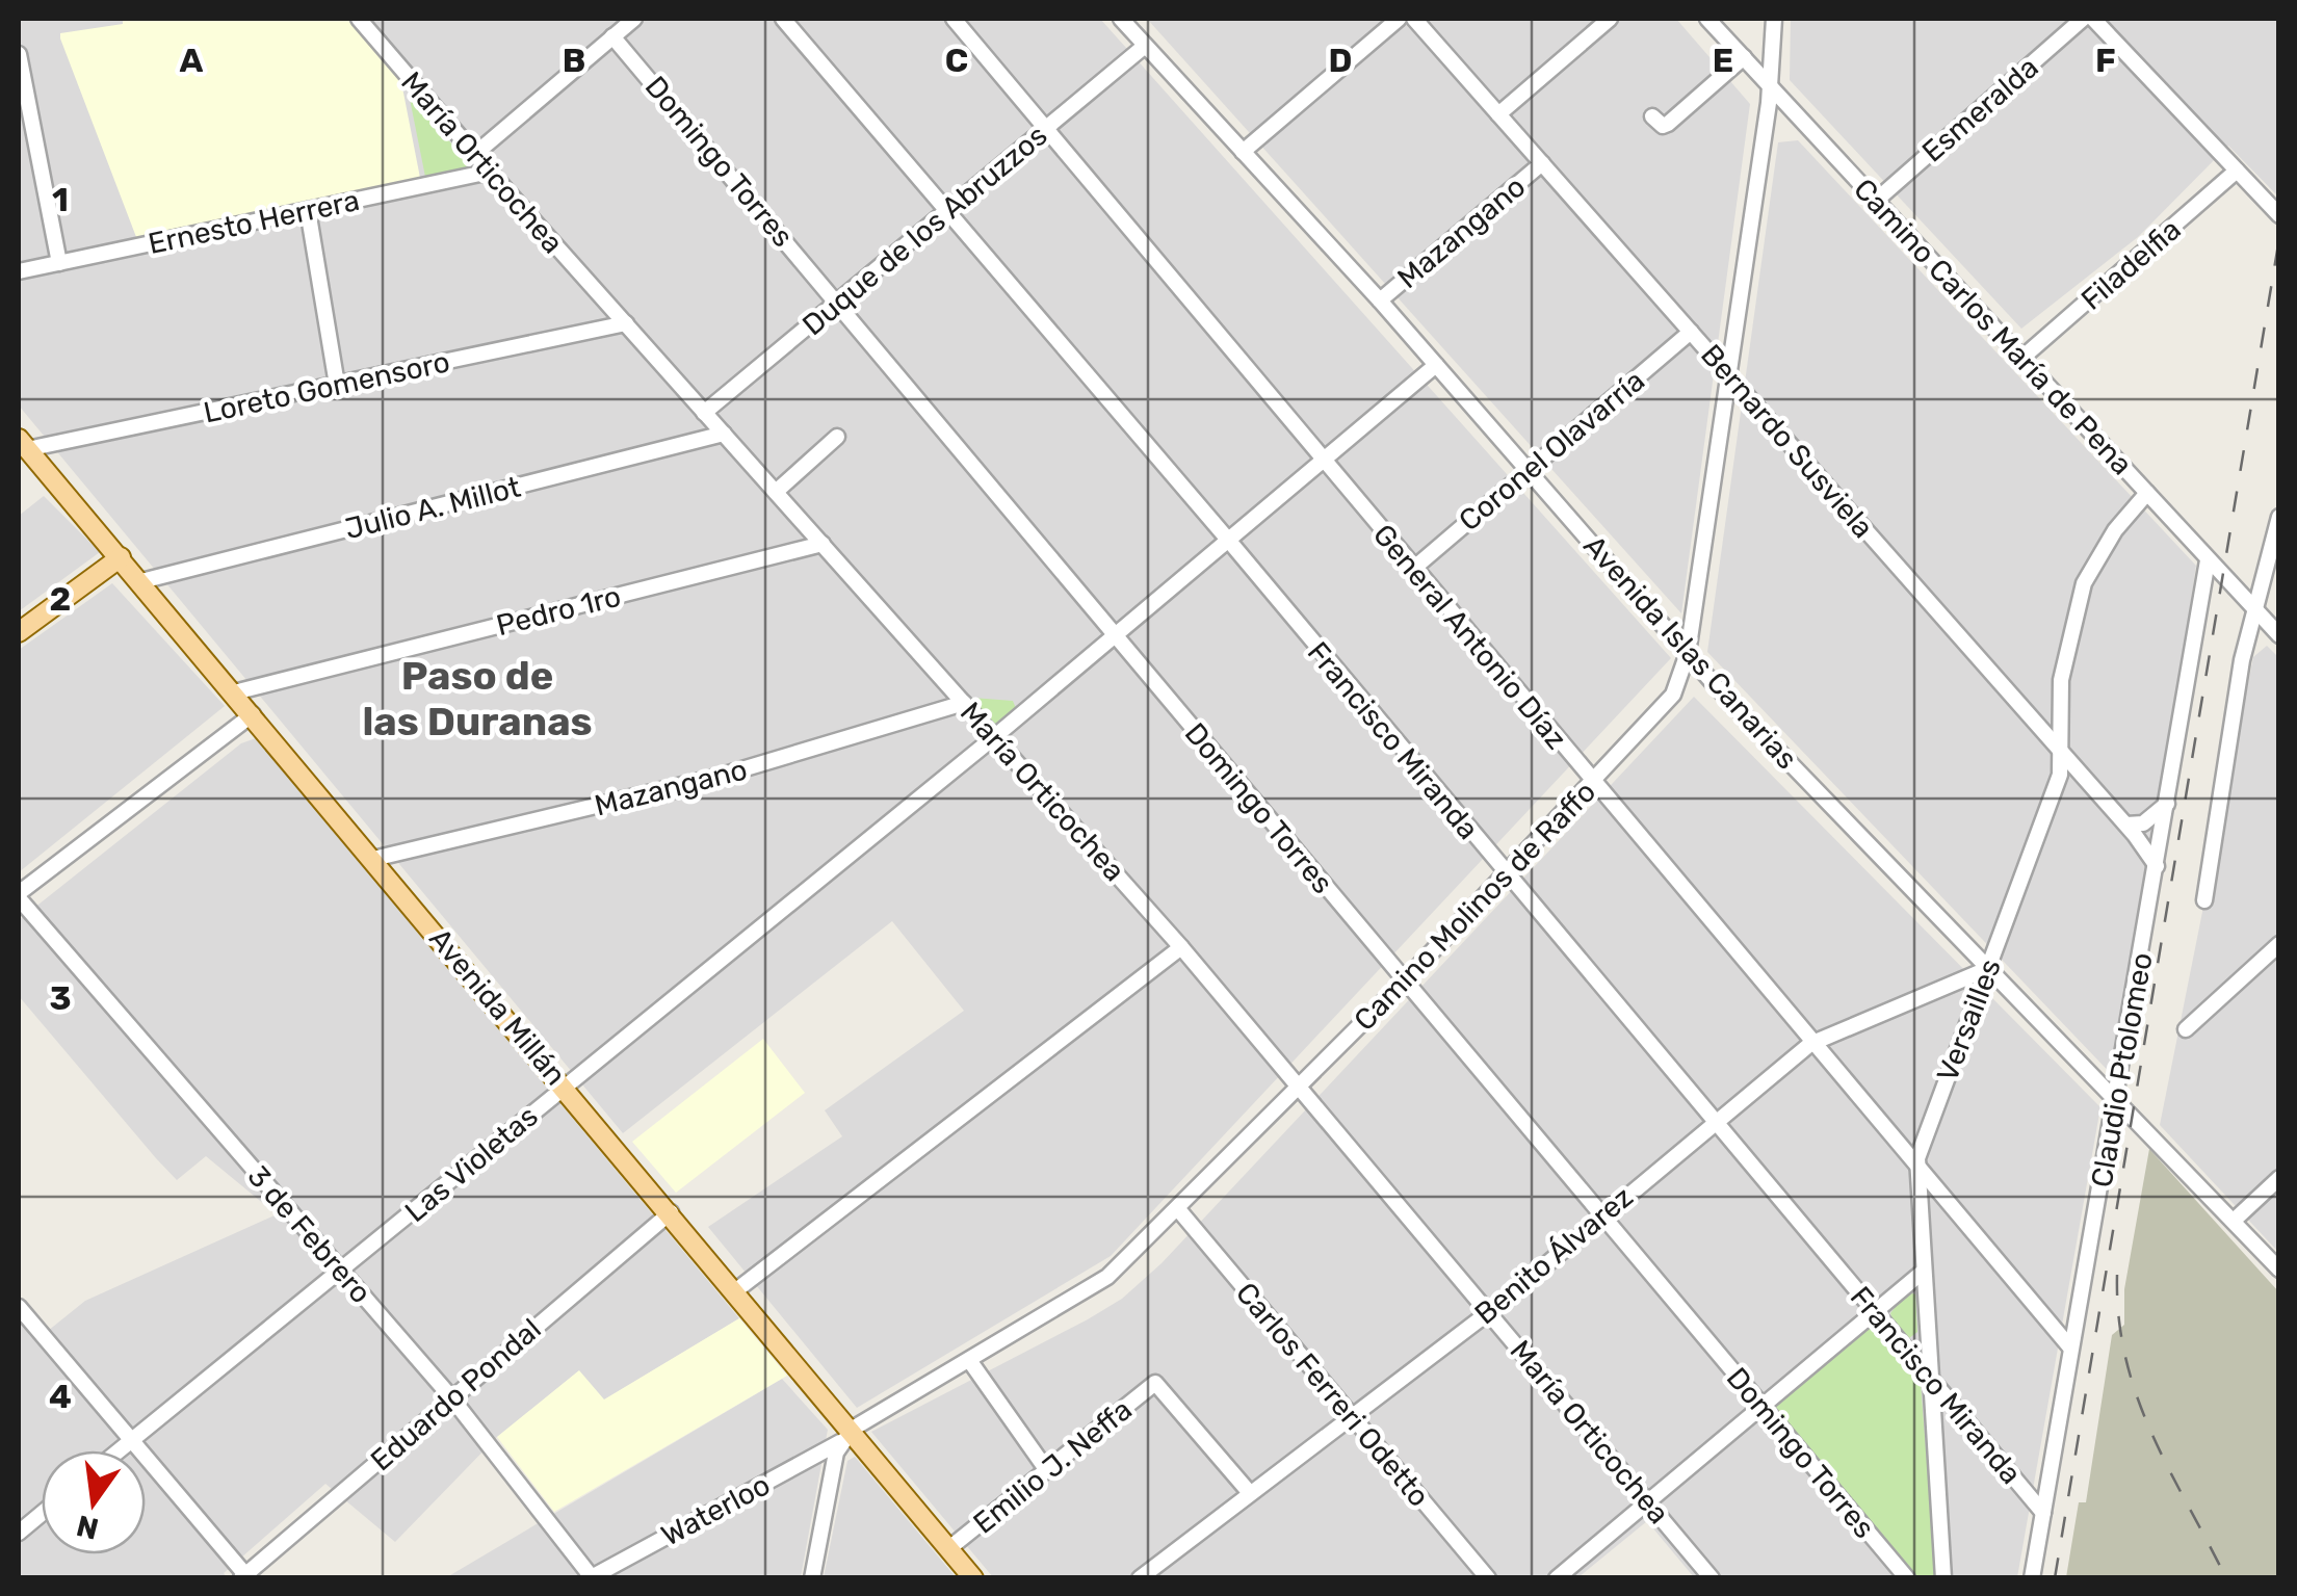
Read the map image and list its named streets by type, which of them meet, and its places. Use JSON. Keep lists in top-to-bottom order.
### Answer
{
  "streets": {
    "main road": ["Avenida Millán"],
    "street": [
      "Esmeralda",
      "Domingo Torres",
      "María Orticochea",
      "Ernesto Herrera",
      "Duque de los Abruzzos",
      "Mazangano",
      "Filadelfia",
      "Camino Carlos María de Pena",
      "Loreto Gomensoro",
      "Bernardo Susviela",
      "Coronel Olavarría",
      "Julio A. Millot",
      "Pedro 1ro",
      "General Antonio Díaz",
      "Avenida Islas Canarias",
      "Francisco Miranda",
      "Camino Molinos de Raffo",
      "Versailles",
      "Claudio Ptolomeo",
      "Las Violetas",
      "3 de Febrero",
      "Benito Álvarez",
      "Eduardo Pondal",
      "Carlos Ferreri Odetto",
      "Emilio J. Neffa",
      "Waterloo"
    ]
  },
  "crossings": [
    ["Esmeralda", "Camino Carlos María de Pena"],
    ["Domingo Torres", "Duque de los Abruzzos"],
    ["Domingo Torres", "Camino Molinos de Raffo"],
    ["Domingo Torres", "Benito Álvarez"],
    ["María Orticochea", "Ernesto Herrera"],
    ["María Orticochea", "Duque de los Abruzzos"],
    ["María Orticochea", "Mazangano"],
    ["María Orticochea", "Loreto Gomensoro"],
    ["María Orticochea", "Julio A. Millot"],
    ["María Orticochea", "Pedro 1ro"],
    ["María Orticochea", "Camino Molinos de Raffo"],
    ["María Orticochea", "Las Violetas"],
    ["María Orticochea", "Benito Álvarez"],
    ["Duque de los Abruzzos", "General Antonio Díaz"],
    ["Duque de los Abruzzos", "Avenida Islas Canarias"],
    ["Duque de los Abruzzos", "Francisco Miranda"],
    ["Mazangano", "Bernardo Susviela"],
    ["Mazangano", "Avenida Islas Canarias"],
    ["Mazangano", "Avenida Millán"],
    ["Filadelfia", "Camino Carlos María de Pena"],
    ["Camino Carlos María de Pena", "Camino Molinos de Raffo"],
    ["Camino Carlos María de Pena", "Versailles"],
    ["Camino Carlos María de Pena", "Claudio Ptolomeo"],
    ["Loreto Gomensoro", "Avenida Millán"],
    ["Bernardo Susviela", "Coronel Olavarría"],
    ["Bernardo Susviela", "Camino Molinos de Raffo"],
    ["Bernardo Susviela", "Versailles"],
    ["Bernardo Susviela", "Claudio Ptolomeo"],
    ["Coronel Olavarría", "General Antonio Díaz"],
    ["Coronel Olavarría", "Avenida Islas Canarias"],
    ["Julio A. Millot", "Avenida Millán"],
    ["Pedro 1ro", "Avenida Millán"],
    ["General Antonio Díaz", "Camino Molinos de Raffo"],
    ["General Antonio Díaz", "Versailles"],
    ["General Antonio Díaz", "Claudio Ptolomeo"],
    ["General Antonio Díaz", "Benito Álvarez"],
    ["Avenida Islas Canarias", "Camino Molinos de Raffo"],
    ["Avenida Islas Canarias", "Versailles"],
    ["Avenida Islas Canarias", "Claudio Ptolomeo"],
    ["Avenida Islas Canarias", "Benito Álvarez"],
    ["Francisco Miranda", "Camino Molinos de Raffo"],
    ["Francisco Miranda", "Versailles"],
    ["Francisco Miranda", "Claudio Ptolomeo"],
    ["Francisco Miranda", "Benito Álvarez"],
    ["Camino Molinos de Raffo", "Avenida Millán"],
    ["Camino Molinos de Raffo", "Carlos Ferreri Odetto"],
    ["Camino Molinos de Raffo", "Waterloo"],
    ["Avenida Millán", "Las Violetas"],
    ["Avenida Millán", "Eduardo Pondal"],
    ["Avenida Millán", "Emilio J. Neffa"],
    ["Avenida Millán", "Waterloo"],
    ["Versailles", "Benito Álvarez"],
    ["Las Violetas", "3 de Febrero"],
    ["3 de Febrero", "Eduardo Pondal"],
    ["3 de Febrero", "Waterloo"],
    ["Benito Álvarez", "Carlos Ferreri Odetto"],
    ["Benito Álvarez", "Emilio J. Neffa"]
  ],
  "districts": ["Paso de las Duranas"],
  "north": "bottom",
  "grid": {
    "columns": [
      "A",
      "B",
      "C",
      "D",
      "E",
      "F"
    ],
    "rows": [
      "1",
      "2",
      "3",
      "4"
    ]
  }
}
